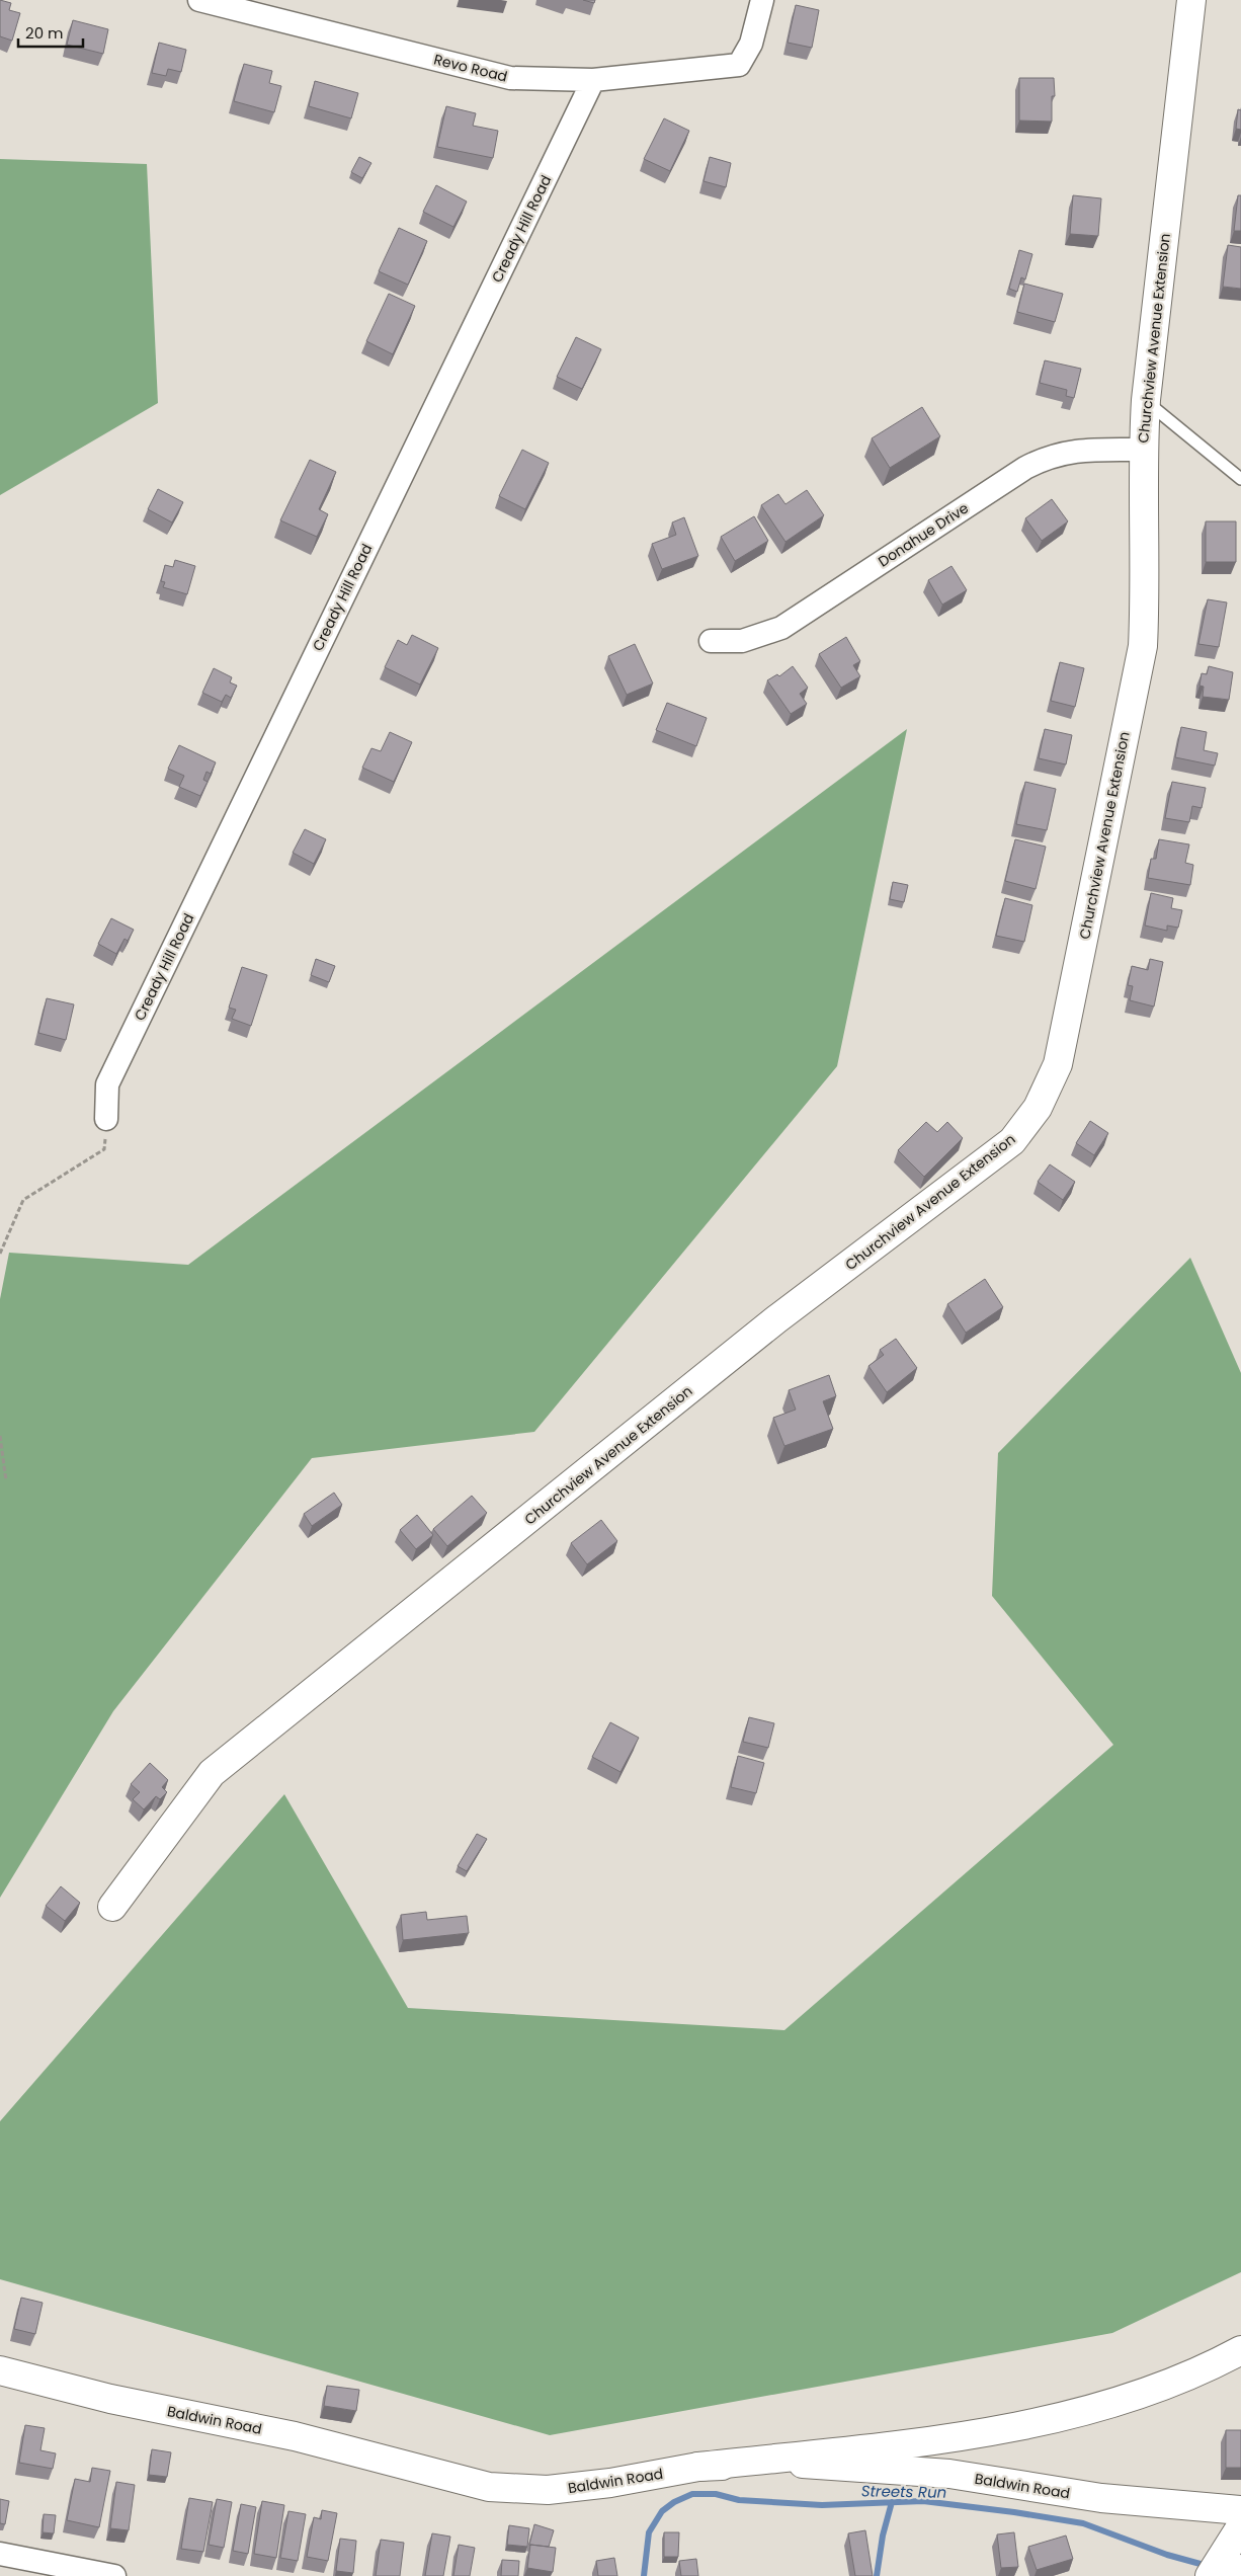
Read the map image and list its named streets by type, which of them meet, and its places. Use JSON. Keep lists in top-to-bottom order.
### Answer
{
  "streets": {
    "street": [
      "Revo Road",
      "Cready Hill Road",
      "Churchview Avenue Extension",
      "Donahue Drive",
      "Baldwin Road"
    ]
  },
  "crossings": [
    ["Revo Road", "Cready Hill Road"],
    ["Churchview Avenue Extension", "Donahue Drive"]
  ],
  "water": ["Streets Run"],
  "scale_bar": "20 m"
}
